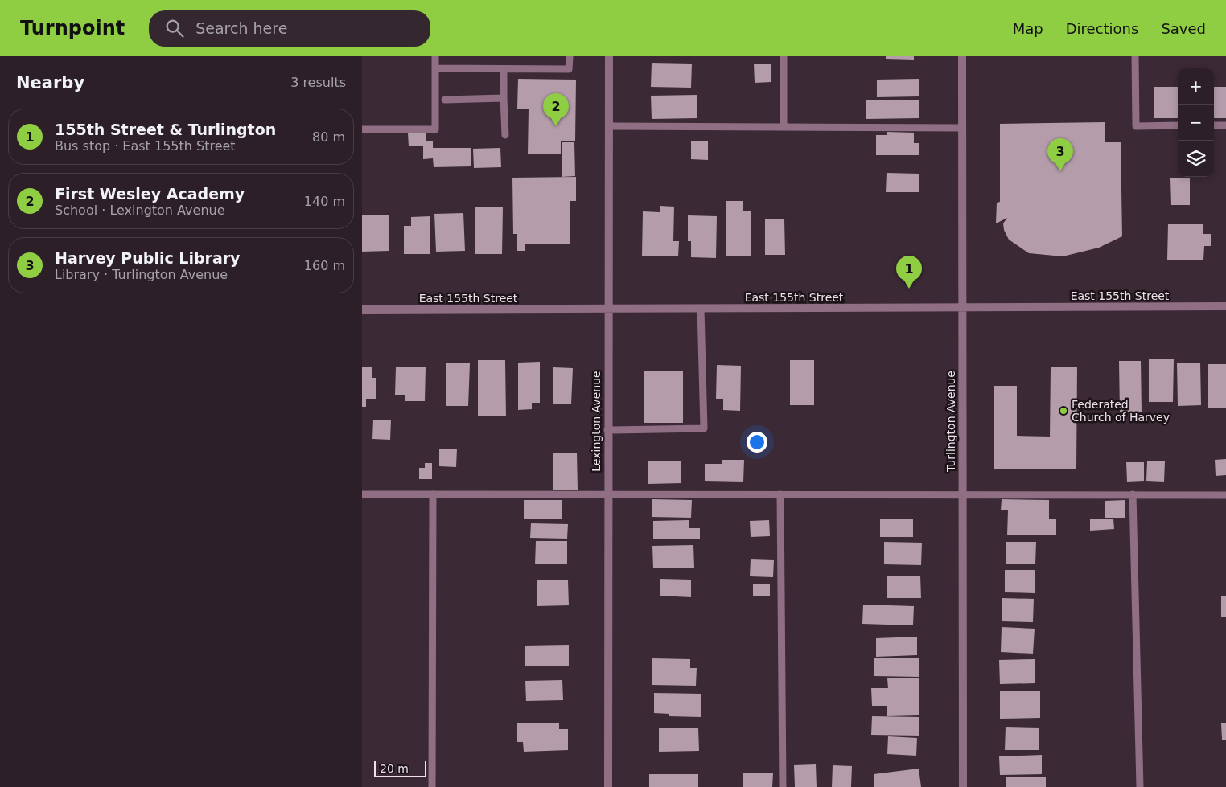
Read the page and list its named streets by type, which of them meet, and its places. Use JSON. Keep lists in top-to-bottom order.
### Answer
{
  "streets": {
    "street": ["East 155th Street", "Lexington Avenue", "Turlington Avenue"]
  },
  "crossings": [
    ["East 155th Street", "Lexington Avenue"],
    ["East 155th Street", "Turlington Avenue"]
  ],
  "places": ["Federated Church of Harvey"],
  "scale_bar": "20 m",
  "page": {
    "header": "Turnpoint",
    "search": "Search here",
    "nav": ["Map", "Directions", "Saved"],
    "heading": ["Nearby", "3 results"],
    "map_buttons": ["+", "−"],
    "pins": ["2", "3", "1"],
    "list": [
      {
        "mark": "1",
        "name": "155th Street & Turlington",
        "note": "Bus stop · East 155th Street",
        "value": "80 m"
      },
      {
        "mark": "2",
        "name": "First Wesley Academy",
        "note": "School · Lexington Avenue",
        "value": "140 m"
      },
      {
        "mark": "3",
        "name": "Harvey Public Library",
        "note": "Library · Turlington Avenue",
        "value": "160 m"
      }
    ],
    "scale": "20 m"
  }
}
